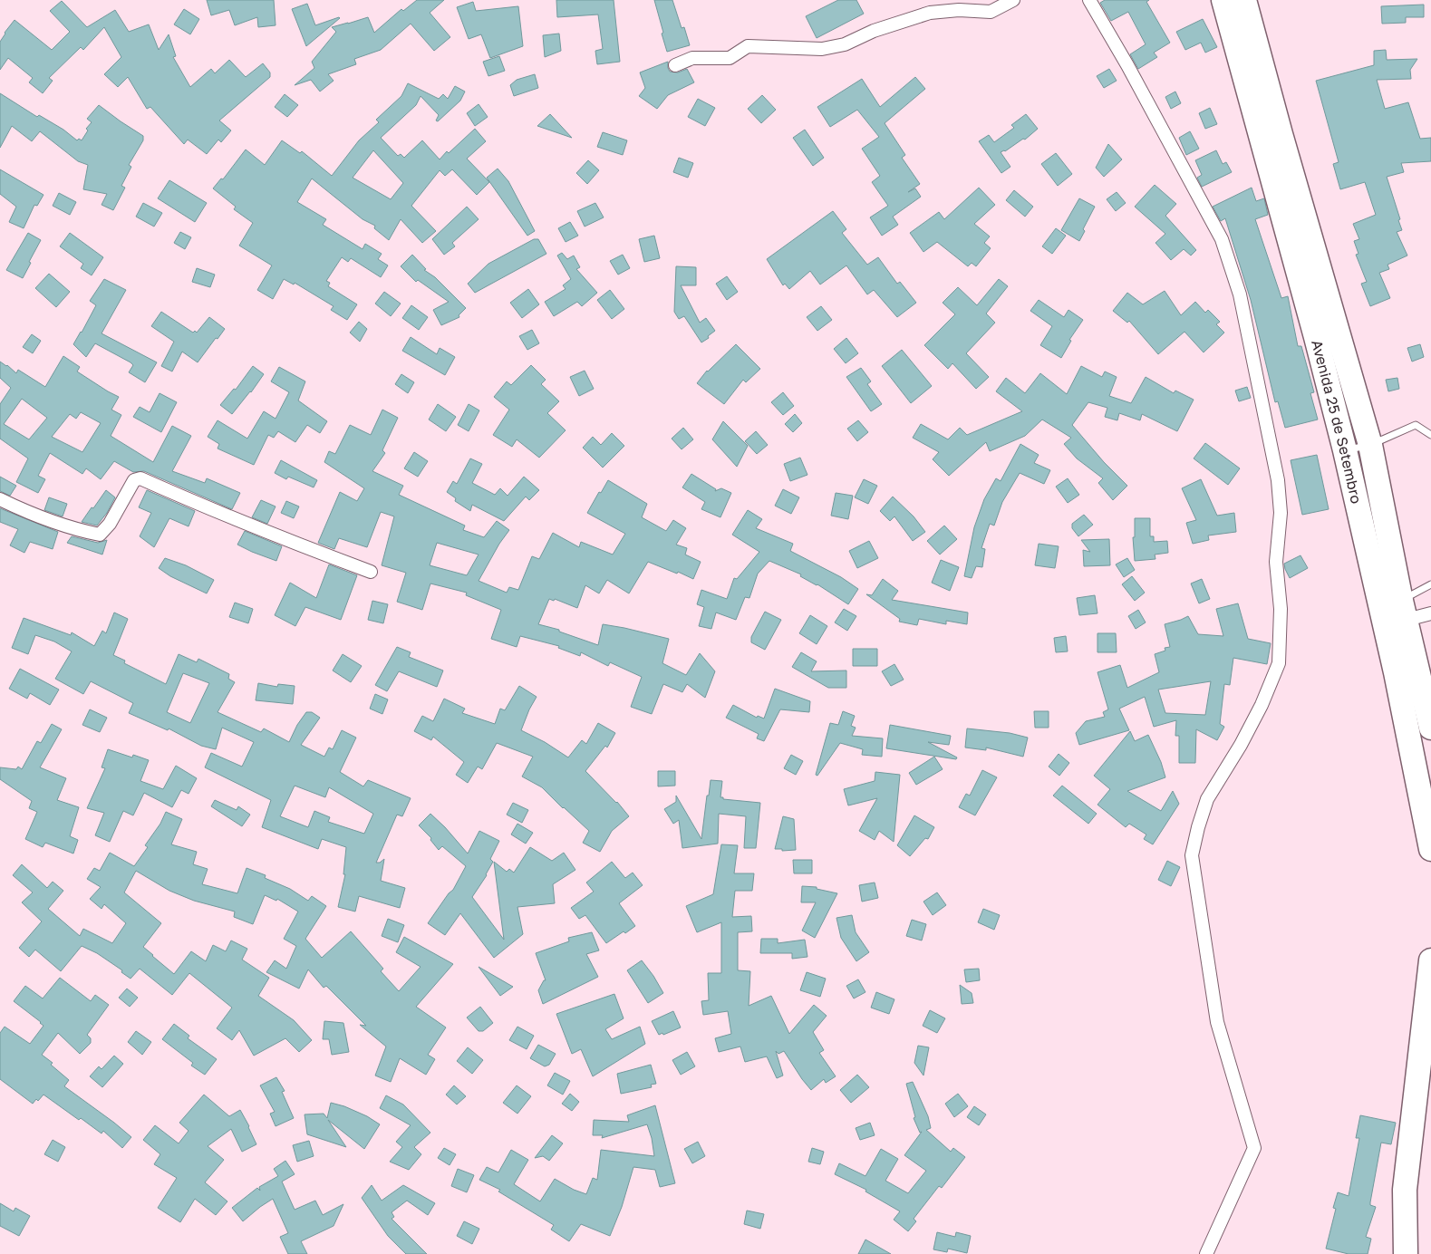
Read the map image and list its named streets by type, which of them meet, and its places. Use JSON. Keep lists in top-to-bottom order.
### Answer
{
  "streets": {
    "highway": ["Avenida 25 de Setembro"]
  }
}
